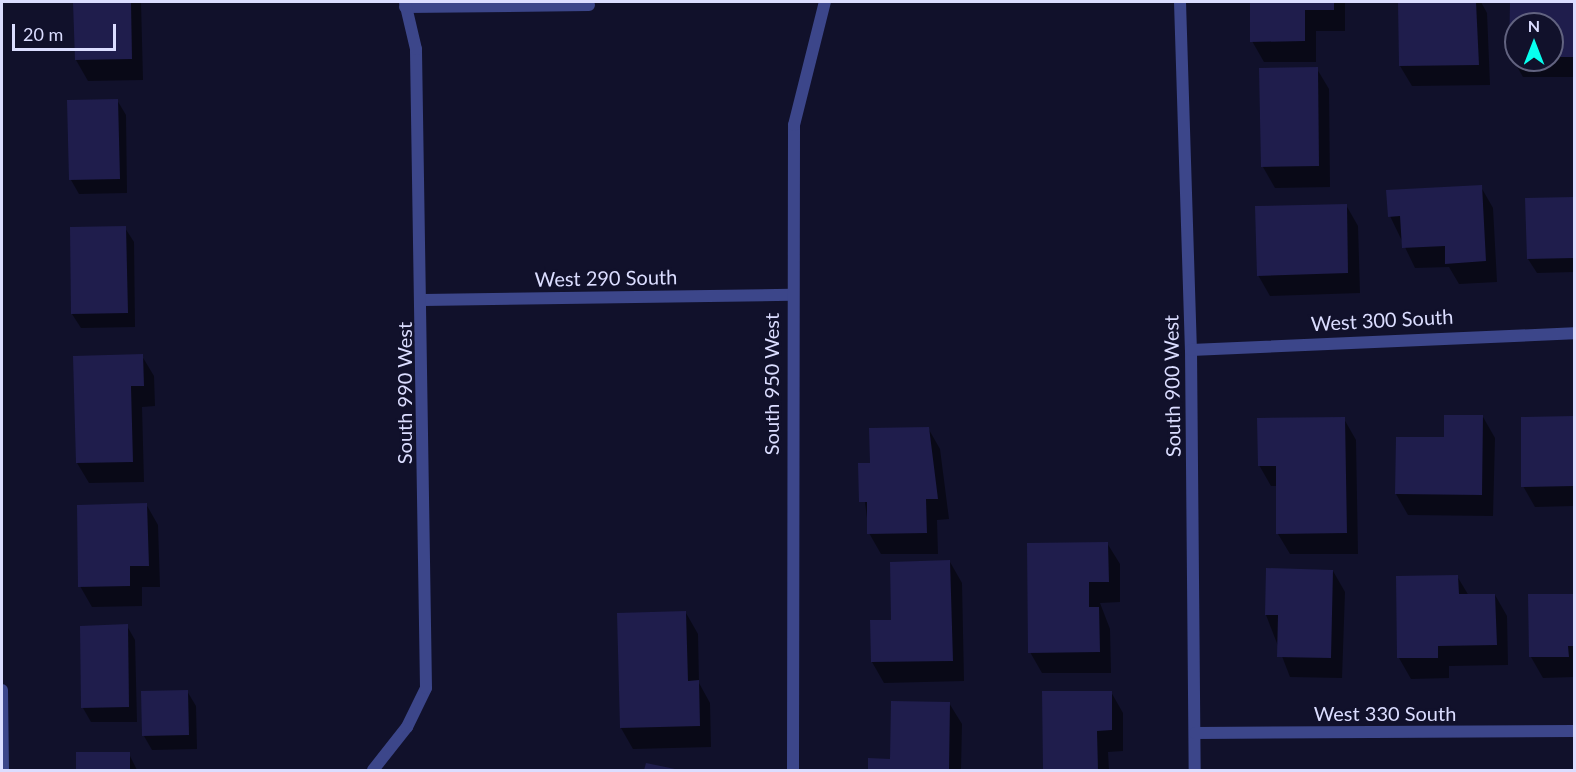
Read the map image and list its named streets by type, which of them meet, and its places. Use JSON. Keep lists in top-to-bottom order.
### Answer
{
  "streets": {
    "street": [
      "West 290 South",
      "West 300 South",
      "South 950 West",
      "South 900 West",
      "South 990 West",
      "West 330 South"
    ]
  },
  "crossings": [
    ["West 290 South", "South 950 West"],
    ["West 290 South", "South 990 West"],
    ["West 300 South", "South 900 West"],
    ["South 900 West", "West 330 South"]
  ],
  "scale_bar": "20 m",
  "north": "top"
}
